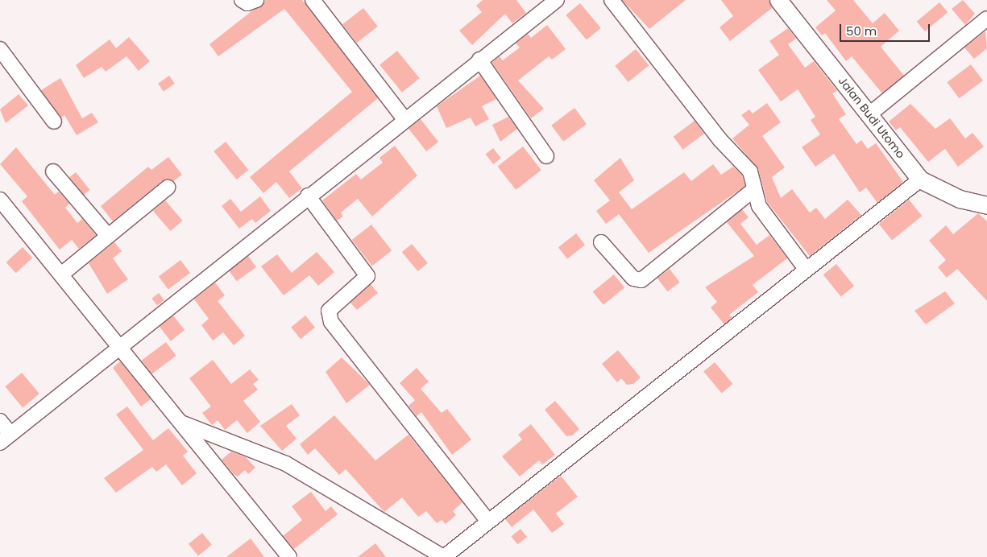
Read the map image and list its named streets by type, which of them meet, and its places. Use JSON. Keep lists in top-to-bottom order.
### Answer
{
  "streets": {
    "street": ["Jalan Budi Utomo"]
  },
  "scale_bar": "50 m"
}
